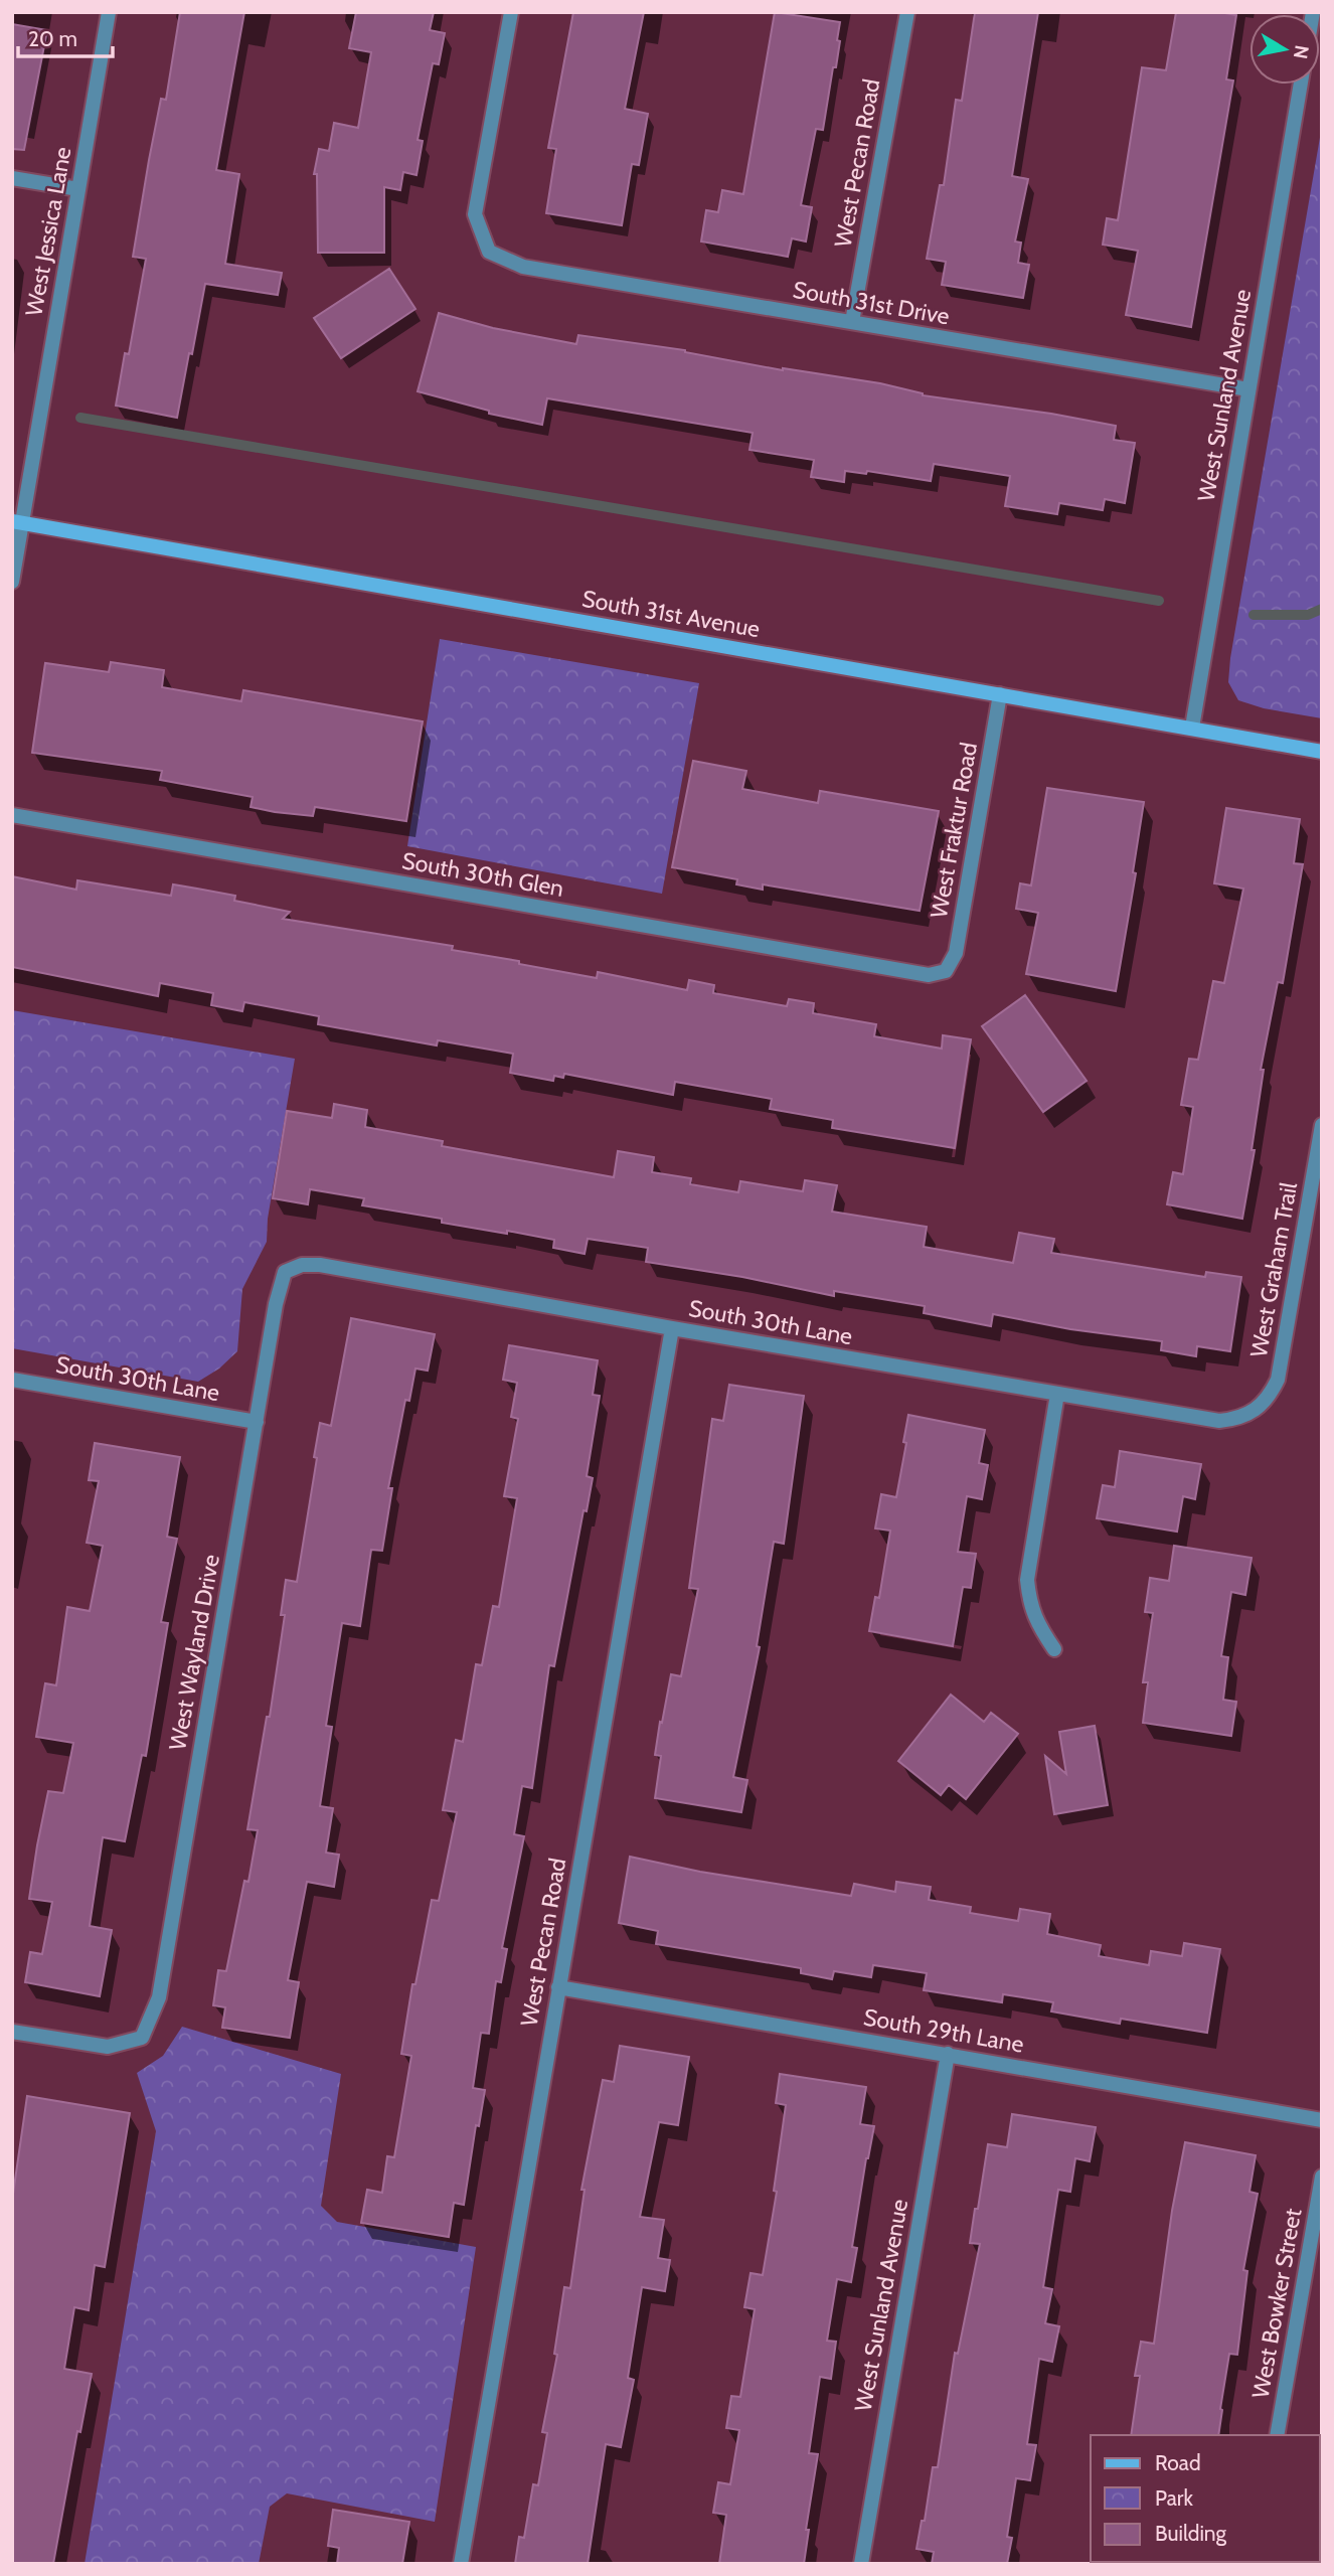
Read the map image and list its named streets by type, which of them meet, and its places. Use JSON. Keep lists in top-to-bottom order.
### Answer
{
  "streets": {
    "street": [
      "West Pecan Road",
      "West Jessica Lane",
      "South 31st Drive",
      "West Sunland Avenue",
      "South 31st Avenue",
      "West Fraktur Road",
      "South 30th Glen",
      "West Graham Trail",
      "South 30th Lane",
      "West Wayland Drive",
      "South 29th Lane",
      "West Bowker Street"
    ]
  },
  "crossings": [
    ["West Pecan Road", "South 31st Drive"],
    ["West Pecan Road", "South 30th Lane"],
    ["West Pecan Road", "South 29th Lane"],
    ["West Jessica Lane", "South 31st Avenue"],
    ["South 31st Drive", "West Sunland Avenue"],
    ["West Sunland Avenue", "South 31st Avenue"],
    ["West Sunland Avenue", "South 29th Lane"],
    ["South 31st Avenue", "West Fraktur Road"],
    ["West Fraktur Road", "South 30th Glen"],
    ["West Graham Trail", "South 30th Lane"],
    ["South 30th Lane", "West Wayland Drive"]
  ],
  "legend": ["Road", "Park", "Building"],
  "scale_bar": "20 m",
  "north": "right"
}
